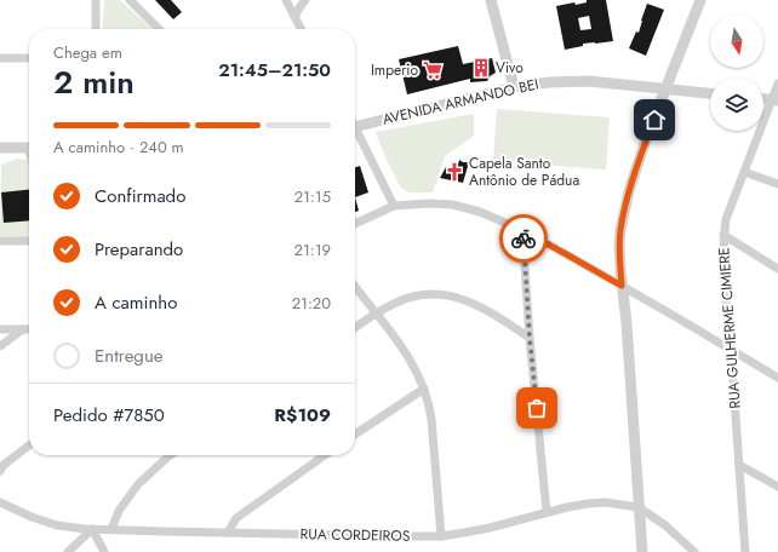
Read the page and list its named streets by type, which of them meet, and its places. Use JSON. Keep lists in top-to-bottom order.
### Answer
{
  "streets": {
    "street": ["AVENIDA ARMANDO BEI", "RUA GULHERME CIMIERE", "RUA CORDEIROS"]
  },
  "places": {
    "building": ["Vivo"],
    "supermarket": ["Imperio"],
    "church": ["Capela Santo Antônio de Pádua"]
  },
  "north": "bottom",
  "page": {
    "heading": ["2 min", "Chega em", "21:45–21:50"],
    "panel": ["Pedido #7850", "R$109"],
    "bar": "A caminho · 240 m",
    "list": [
      ["Confirmado", "21:15"],
      ["Preparando", "21:19"],
      ["A caminho", "21:20"],
      "Entregue"
    ]
  }
}
